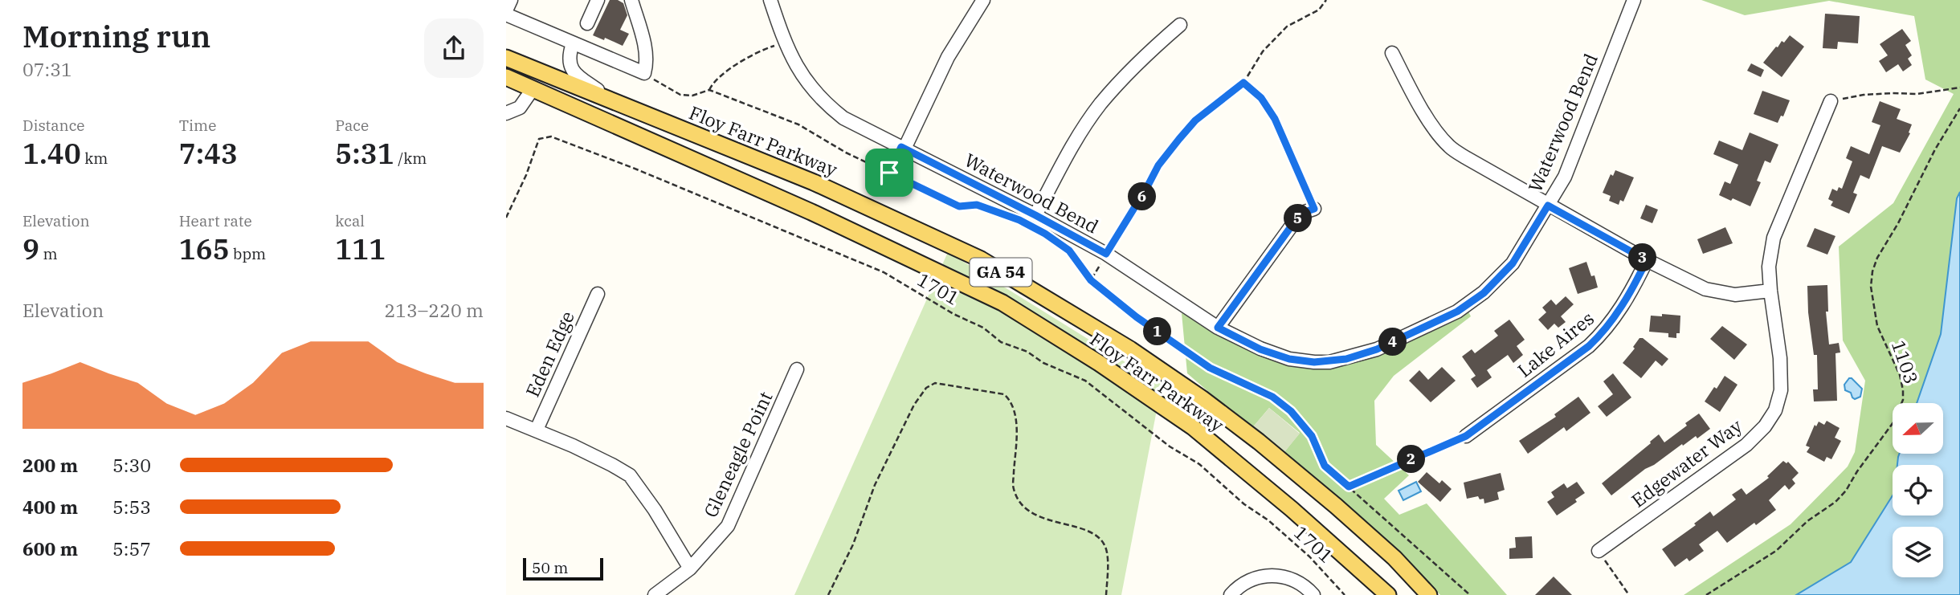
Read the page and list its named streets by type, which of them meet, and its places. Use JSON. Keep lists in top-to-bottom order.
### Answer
{
  "streets": {
    "main road": ["Floy Farr Parkway", "GA 54"],
    "street": [
      "Waterwood Bend",
      "Lake Aires",
      "Eden Edge",
      "Gleneagle Point",
      "Edgewater Way"
    ],
    "path": ["1701", "1103"]
  },
  "scale_bar": "50 m",
  "north": "left",
  "page": {
    "heading": ["Morning run", "07:31"],
    "stats": [
      ["Distance", "1.40 km"],
      ["Time", "7:43"],
      ["Pace", "5:31 /km"],
      ["Elevation", "9 m"],
      ["Heart rate", "165 bpm"],
      ["kcal", "111"]
    ],
    "pins": [
      "6",
      "5",
      "3",
      "1",
      "4",
      "2"
    ],
    "chart": ["Elevation", "213–220 m"],
    "list": [
      {
        "name": "200 m",
        "note": "5:30"
      },
      {
        "name": "400 m",
        "note": "5:53"
      },
      {
        "name": "600 m",
        "note": "5:57"
      }
    ],
    "scale": "50 m"
  }
}
